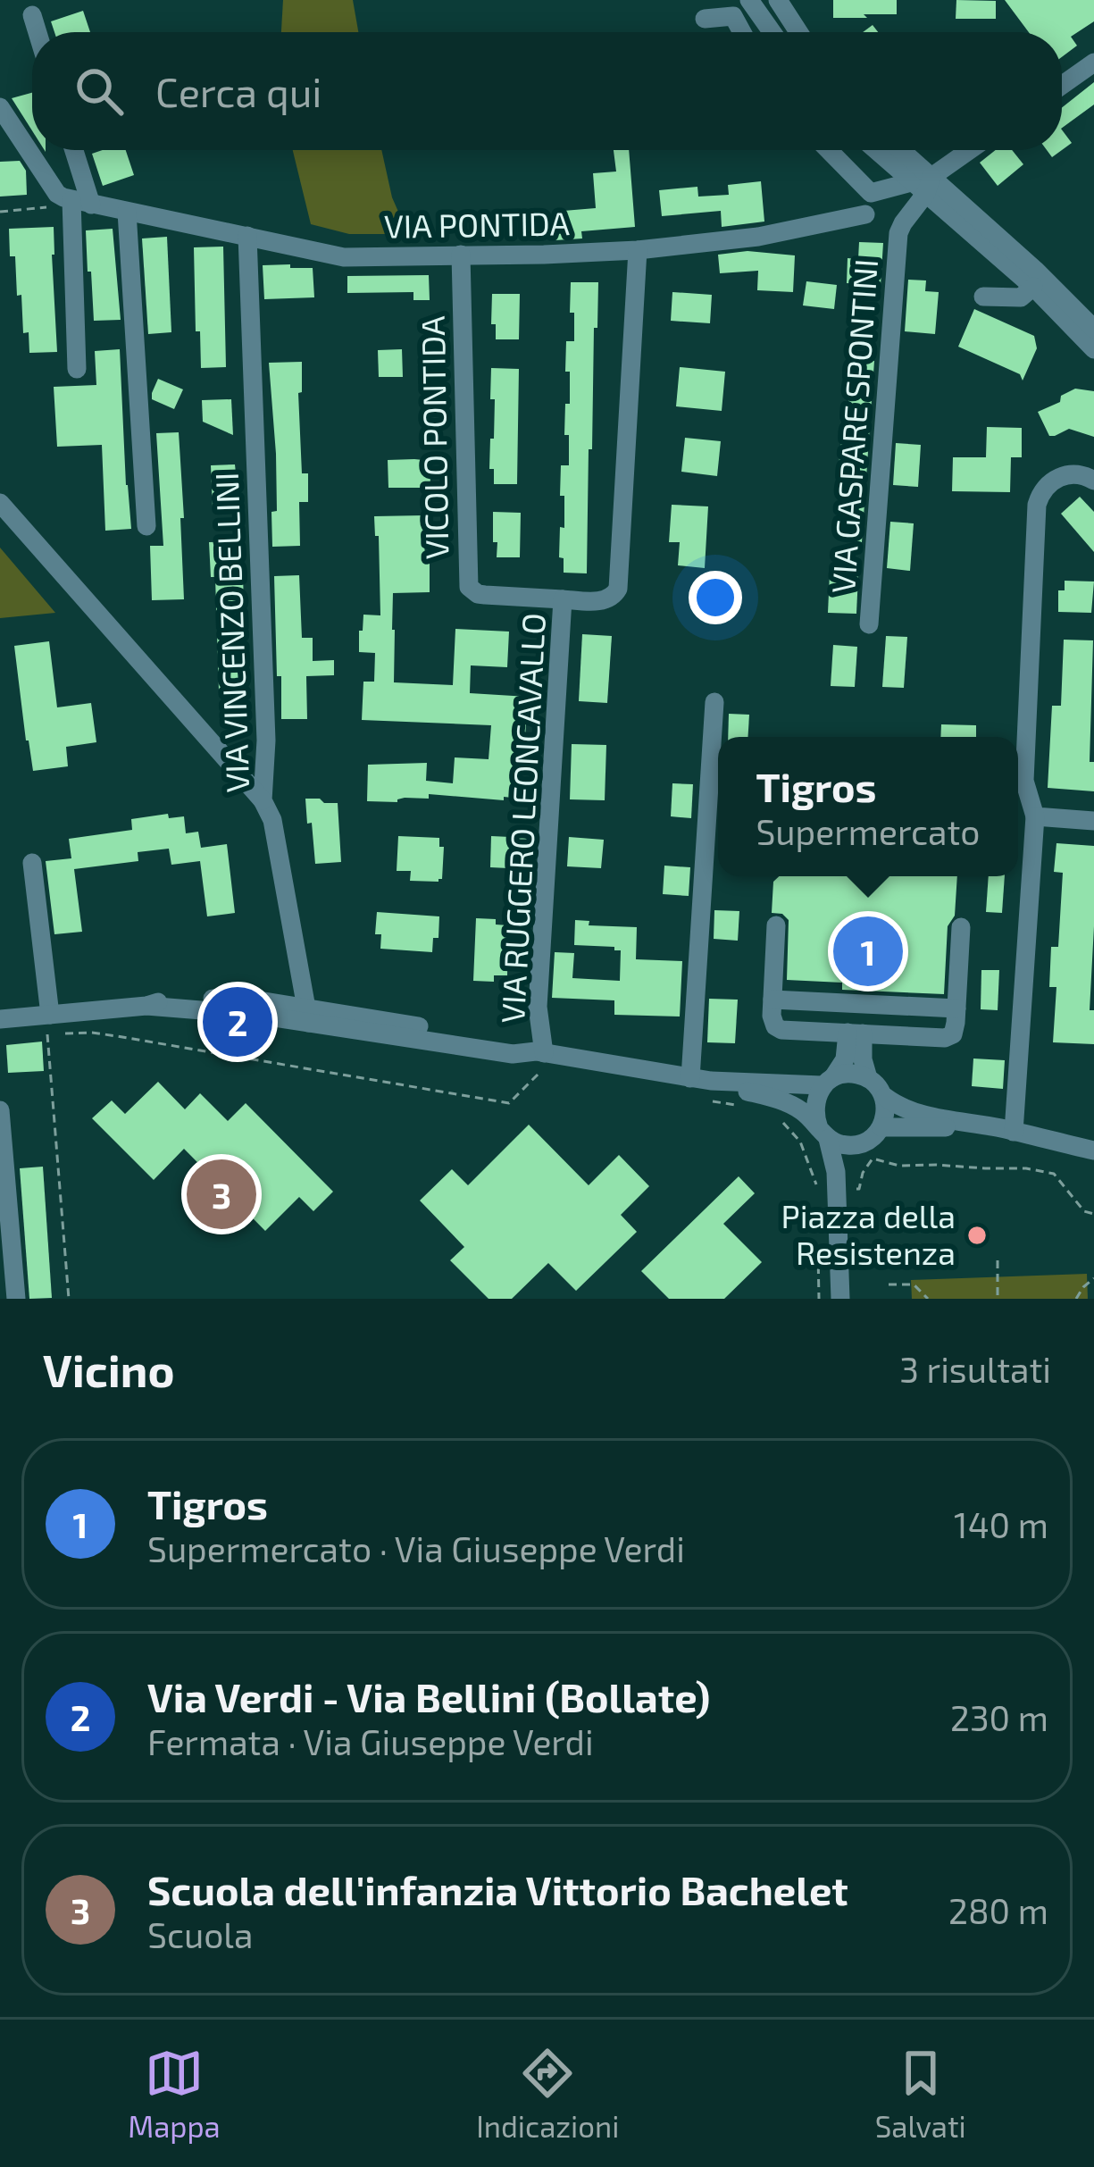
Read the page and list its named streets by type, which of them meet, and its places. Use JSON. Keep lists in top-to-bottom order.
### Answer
{
  "streets": {
    "street": [
      "VIA PONTIDA",
      "VIA GASPARE SPONTINI",
      "VICOLO PONTIDA",
      "VIA VINCENZO BELLINI",
      "VIA RUGGERO LEONCAVALLO"
    ]
  },
  "crossings": [
    ["VIA PONTIDA", "VICOLO PONTIDA"],
    ["VIA PONTIDA", "VIA VINCENZO BELLINI"],
    ["VIA PONTIDA", "VIA RUGGERO LEONCAVALLO"],
    ["VICOLO PONTIDA", "VIA RUGGERO LEONCAVALLO"]
  ],
  "places": ["Piazza della Resistenza"],
  "page": {
    "search": "Cerca qui",
    "popup": ["Tigros", "Supermercato"],
    "pins": ["1", "2", "3"],
    "heading": ["Vicino", "3 risultati"],
    "list": [
      {
        "mark": "1",
        "name": "Tigros",
        "note": "Supermercato · Via Giuseppe Verdi",
        "value": "140 m"
      },
      {
        "mark": "2",
        "name": "Via Verdi - Via Bellini (Bollate)",
        "note": "Fermata · Via Giuseppe Verdi",
        "value": "230 m"
      },
      {
        "mark": "3",
        "name": "Scuola dell'infanzia Vittorio Bachelet",
        "note": "Scuola",
        "value": "280 m"
      }
    ],
    "nav": ["Mappa", "Indicazioni", "Salvati"]
  }
}
